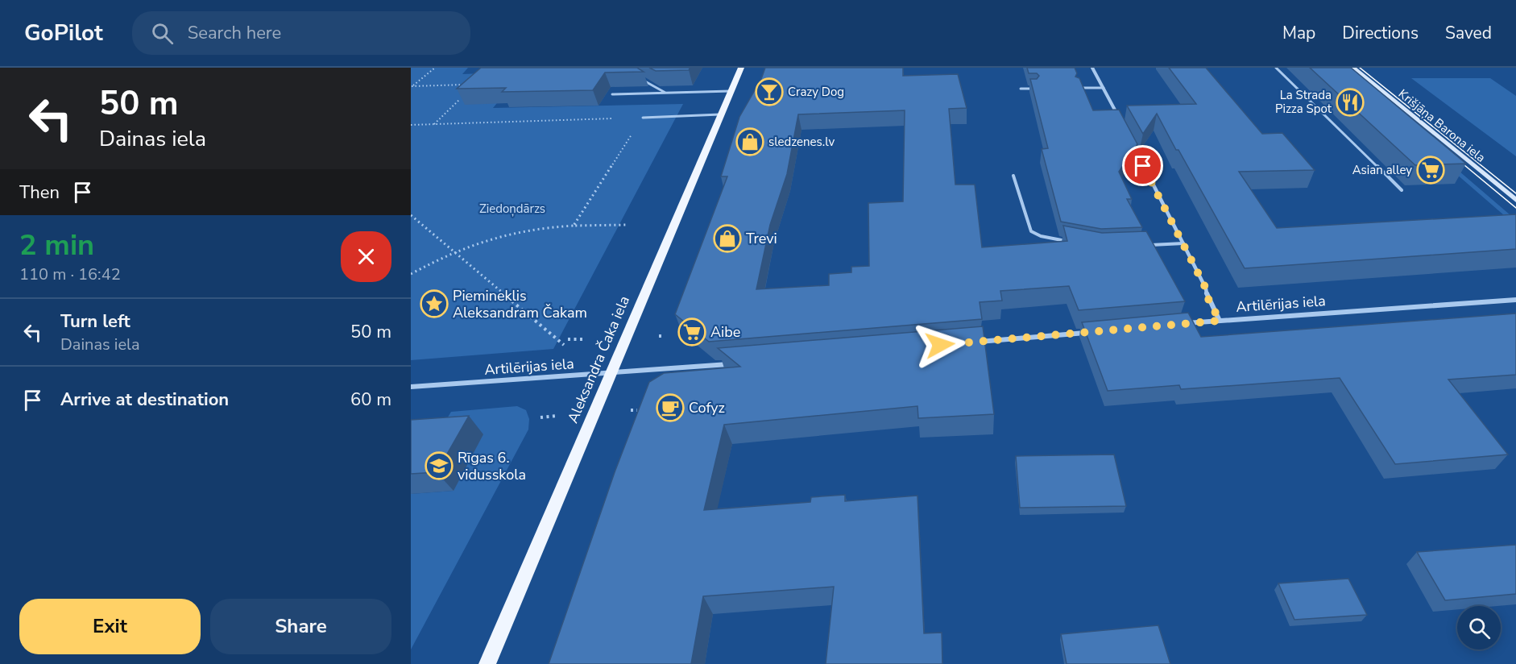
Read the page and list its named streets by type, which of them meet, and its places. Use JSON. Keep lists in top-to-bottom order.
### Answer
{
  "streets": {
    "main road": ["Aleksandra Čaka iela"],
    "street": ["Krišjāņa Barona iela", "Artilērijas iela"]
  },
  "crossings": [
    ["Artilērijas iela", "Aleksandra Čaka iela"]
  ],
  "parks": ["Ziedoņdārzs"],
  "places": {
    "bar": ["Crazy Dog"],
    "restaurant": ["La Strada Pizza Spot"],
    "shop": ["sledzenes.lv", "Trevi"],
    "supermarket": ["Asian alley", "Aibe"],
    "place": ["Piemineklis Aleksandram Čakam"],
    "cafe": ["Cofyz"],
    "school or university": ["Rīgas 6. vidusskola"]
  },
  "page": {
    "header": "GoPilot",
    "search": "Search here",
    "nav": ["Map", "Directions", "Saved"],
    "turn": ["50 m", "Dainas iela"],
    "then": "Then",
    "heading": ["2 min", "110 m · 16:42"],
    "list": [
      {
        "name": "Turn left",
        "note": "Dainas iela",
        "value": "50 m"
      },
      {
        "name": "Arrive at destination",
        "value": "60 m"
      }
    ],
    "buttons": ["Exit", "Share"]
  }
}
